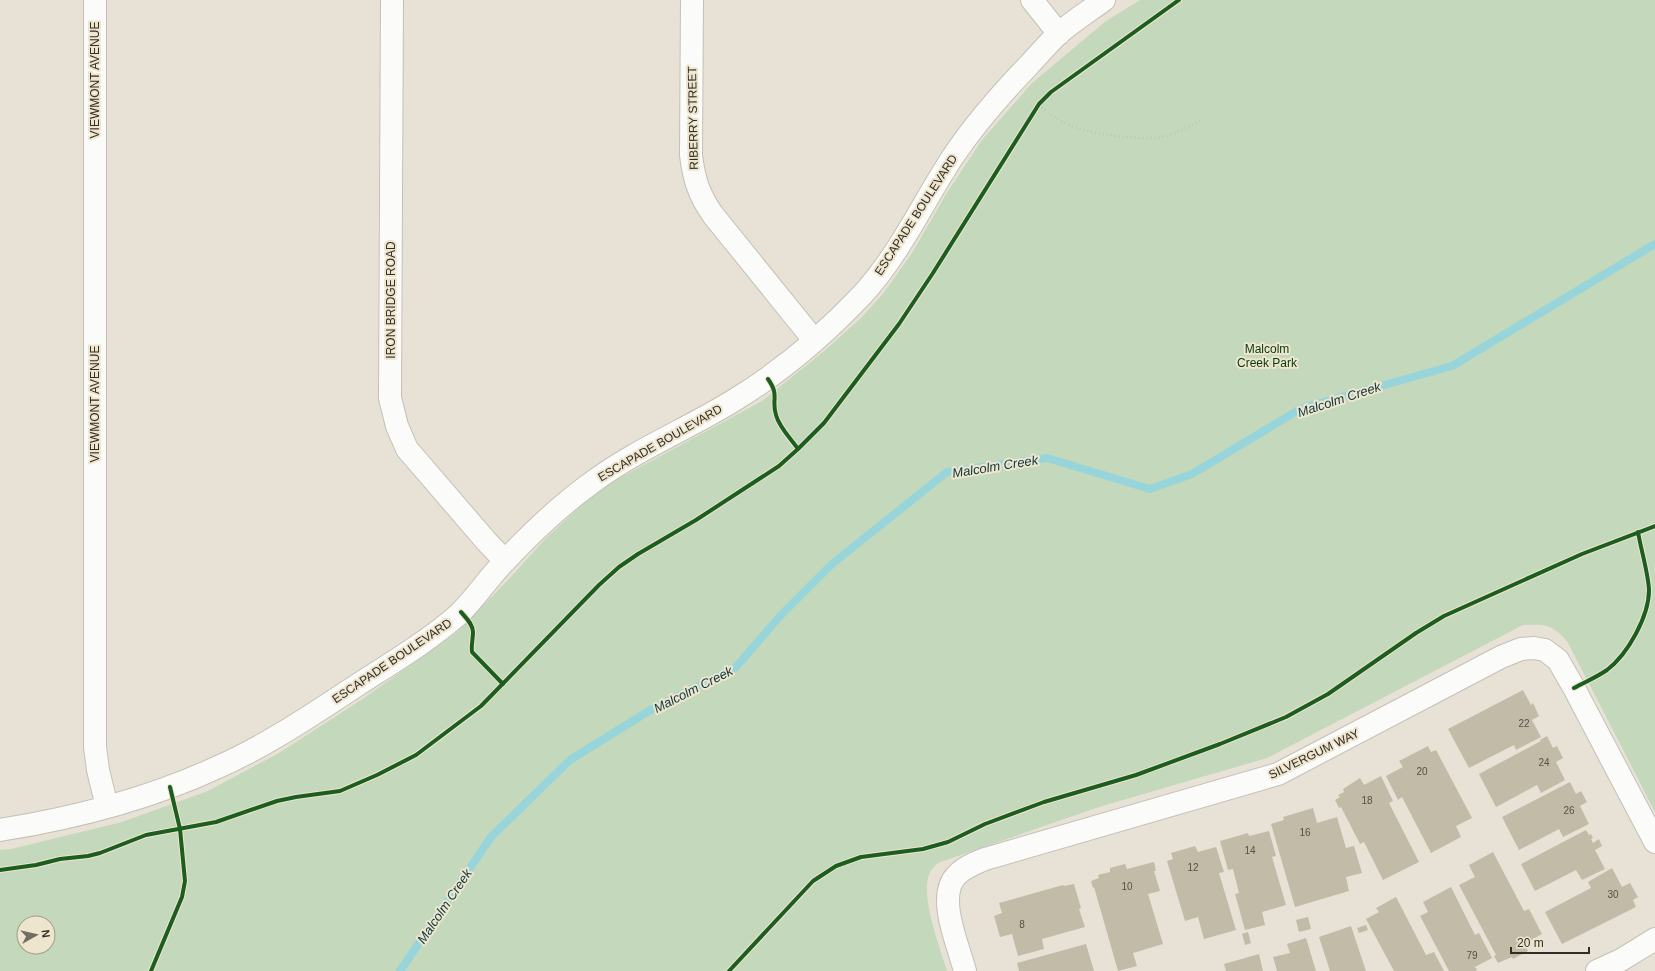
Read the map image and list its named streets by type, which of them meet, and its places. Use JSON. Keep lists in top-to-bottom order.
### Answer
{
  "streets": {
    "street": [
      "VIEWMONT AVENUE",
      "RIBERRY STREET",
      "ESCAPADE BOULEVARD",
      "IRON BRIDGE ROAD",
      "SILVERGUM WAY"
    ]
  },
  "crossings": [
    ["VIEWMONT AVENUE", "ESCAPADE BOULEVARD"],
    ["RIBERRY STREET", "ESCAPADE BOULEVARD"],
    ["ESCAPADE BOULEVARD", "IRON BRIDGE ROAD"]
  ],
  "water": ["Malcolm Creek"],
  "parks": ["Malcolm Creek Park"],
  "house_numbers": [
    "22",
    "24",
    "20",
    "18",
    "26",
    "16",
    "14",
    "12",
    "10",
    "30",
    "8",
    "79"
  ],
  "scale_bar": "20 m",
  "north": "right"
}
